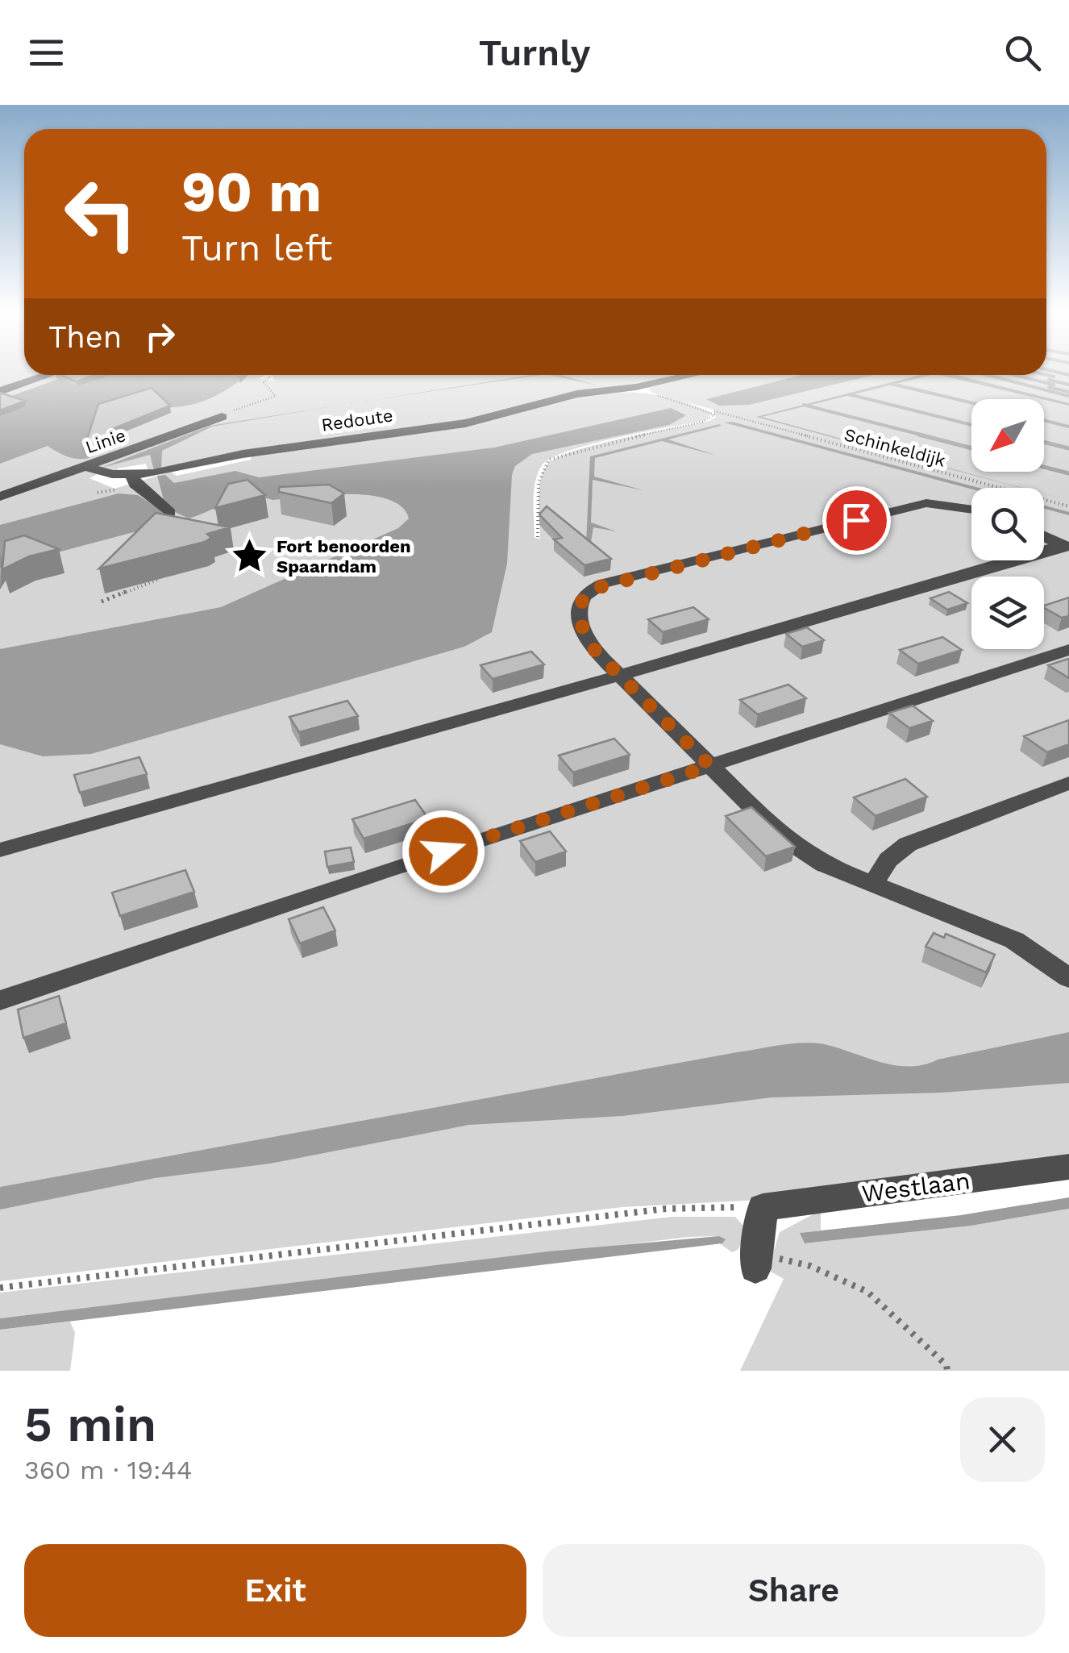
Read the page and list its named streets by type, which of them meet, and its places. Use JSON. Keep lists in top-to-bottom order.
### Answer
{
  "streets": {
    "street": ["Redoute", "Linie", "Westlaan"],
    "path": ["Schinkeldijk"]
  },
  "crossings": [
    ["Redoute", "Schinkeldijk"]
  ],
  "places": {
    "place": ["Fort benoorden Spaarndam"]
  },
  "north": "bottom left",
  "page": {
    "header": "Turnly",
    "turn": ["90 m", "Turn left"],
    "then": "Then",
    "heading": ["5 min", "360 m · 19:44"],
    "buttons": ["Exit", "Share"]
  }
}
